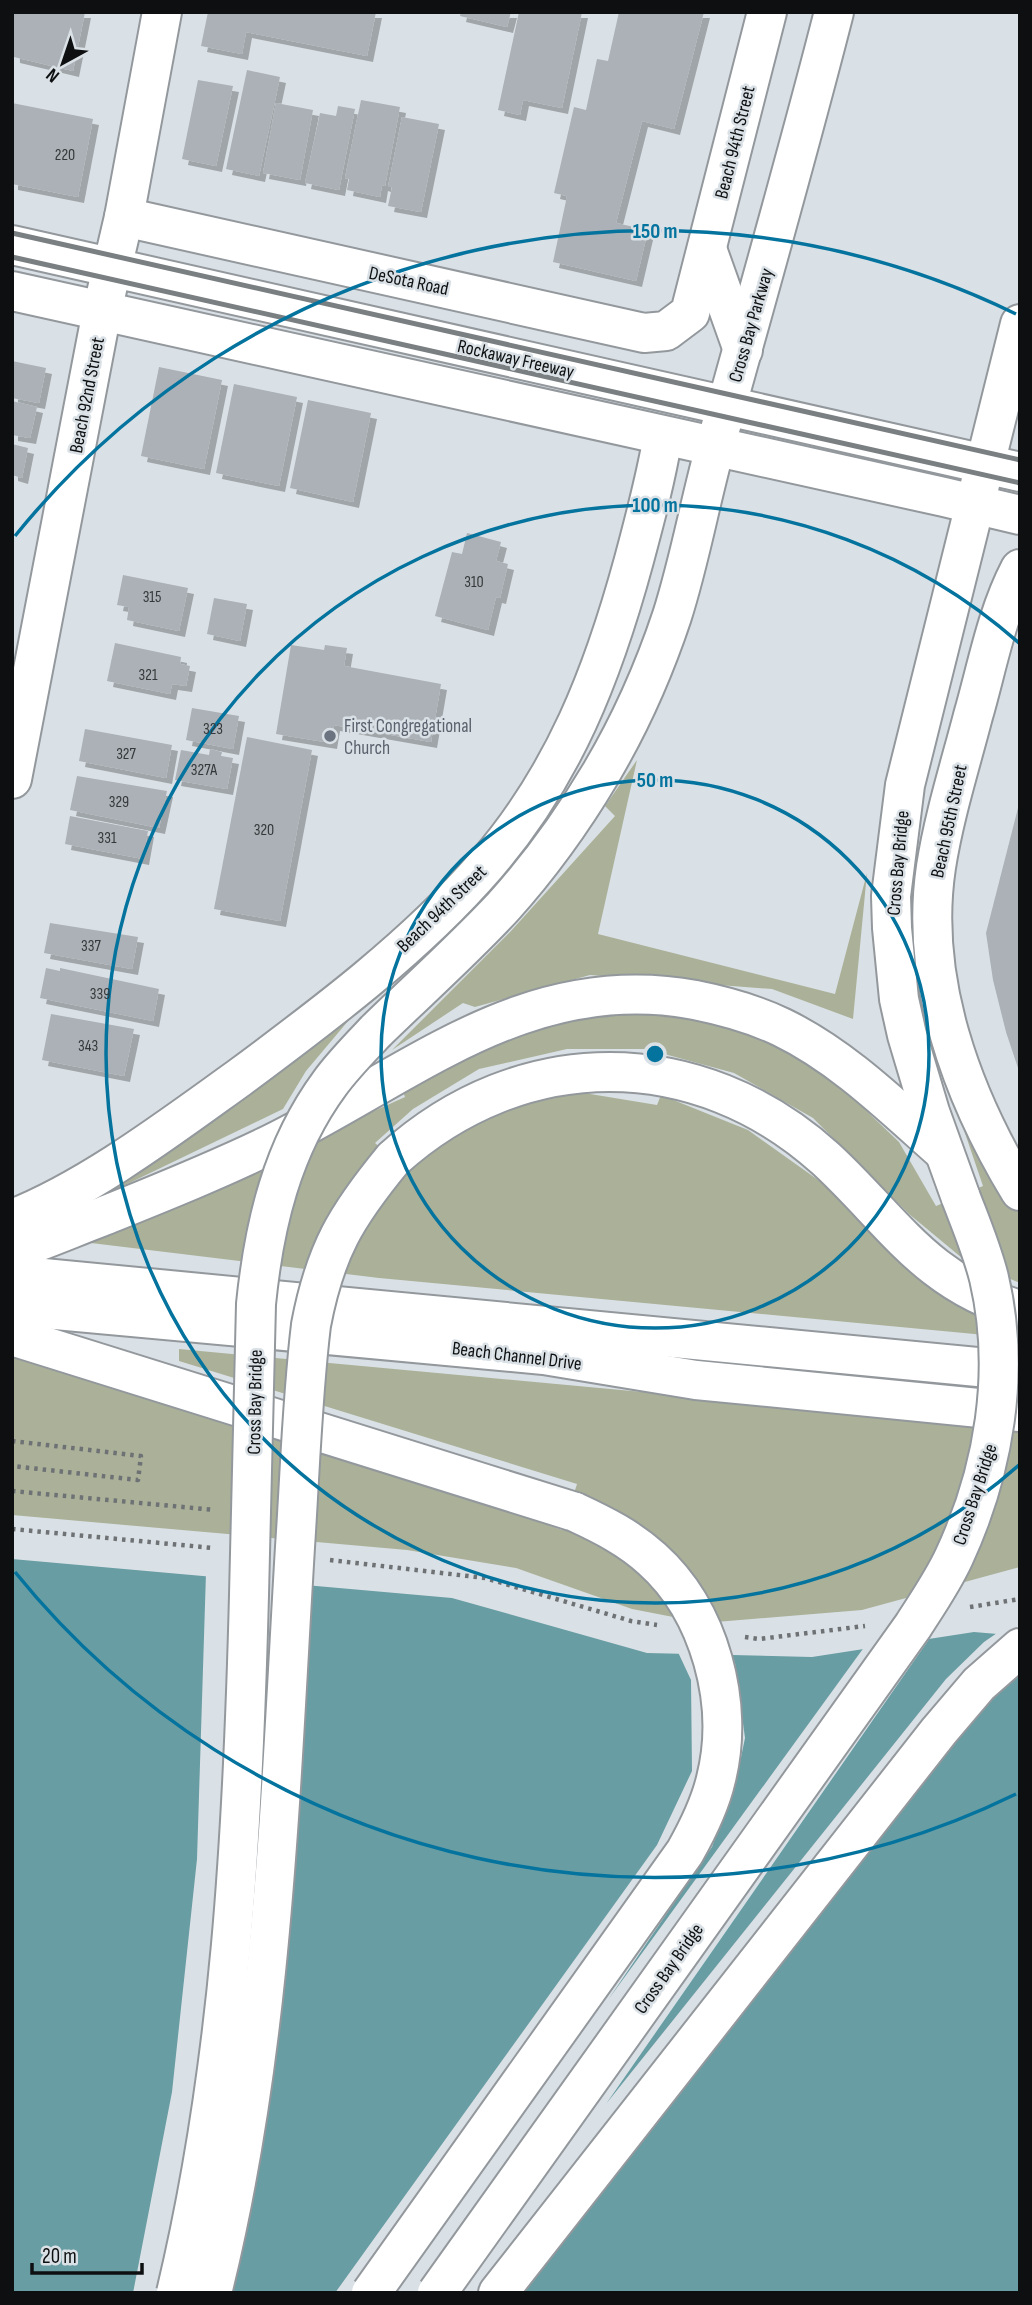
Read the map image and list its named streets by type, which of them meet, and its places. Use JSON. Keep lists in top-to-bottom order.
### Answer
{
  "streets": {
    "main road": [
      "Beach 94th Street",
      "DeSota Road",
      "Cross Bay Parkway",
      "Rockaway Freeway",
      "Beach 92nd Street",
      "Beach 95th Street",
      "Cross Bay Bridge",
      "Beach Channel Drive"
    ]
  },
  "crossings": [
    ["Beach 94th Street", "DeSota Road"],
    ["DeSota Road", "Beach 92nd Street"],
    ["Cross Bay Parkway", "Rockaway Freeway"],
    ["Cross Bay Parkway", "Cross Bay Bridge"],
    ["Rockaway Freeway", "Beach 92nd Street"]
  ],
  "places": ["First Congregational Church"],
  "house_numbers": [
    "220",
    "310",
    "315",
    "321",
    "323",
    "327",
    "327A",
    "329",
    "320",
    "331",
    "337",
    "339",
    "343"
  ],
  "scale_bar": "20 m",
  "north": "bottom left",
  "rings": ["150 m", "100 m", "50 m"]
}
